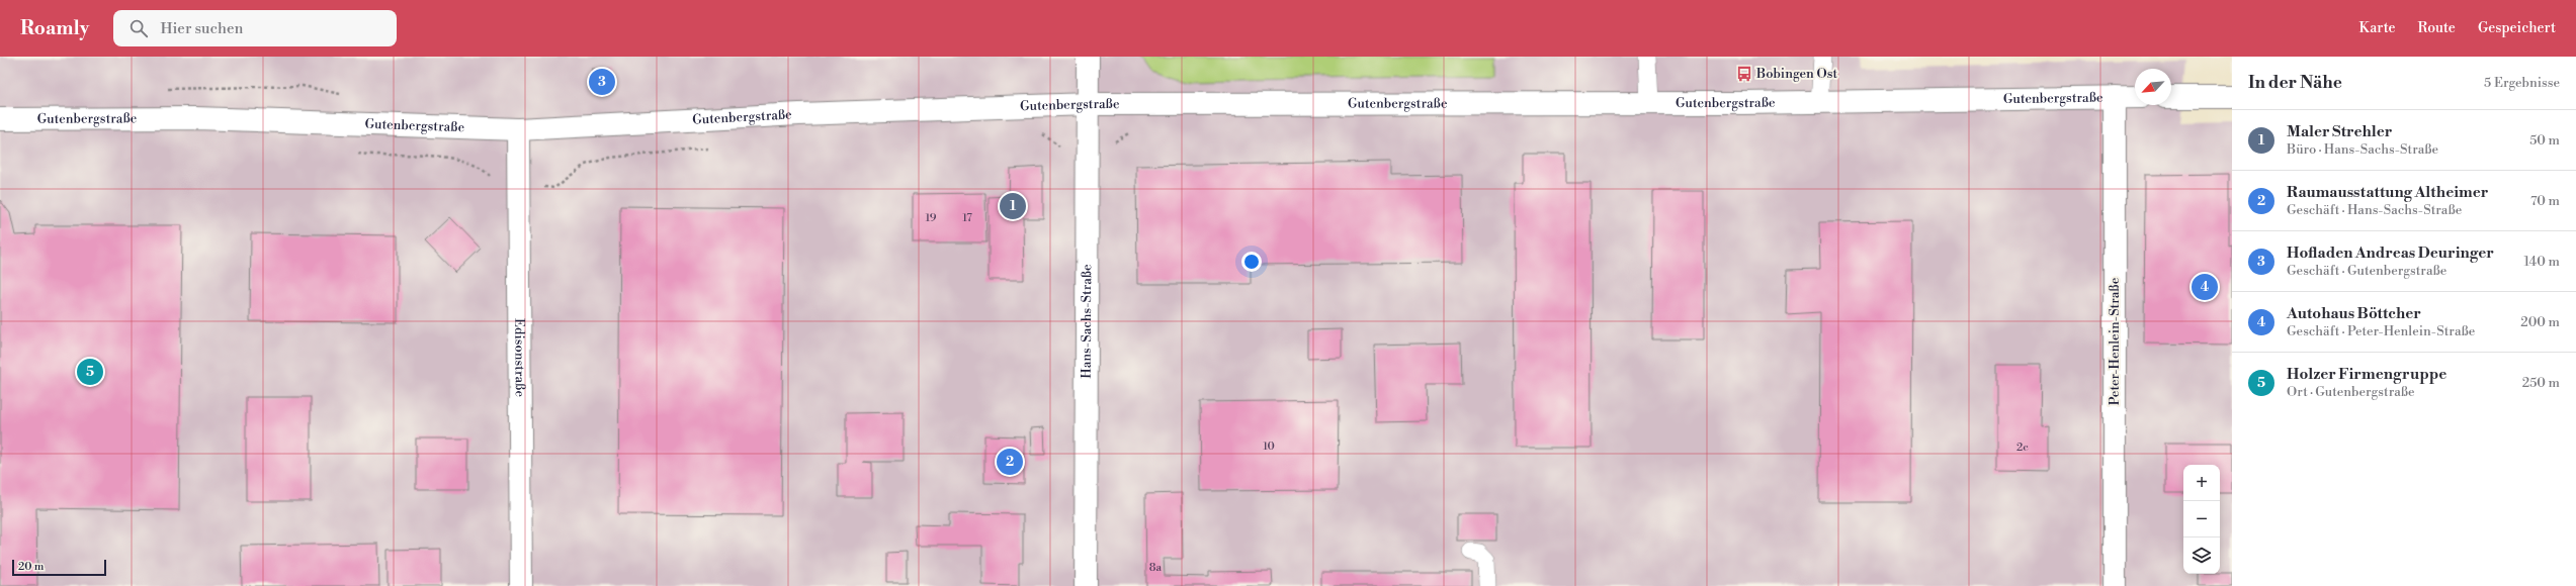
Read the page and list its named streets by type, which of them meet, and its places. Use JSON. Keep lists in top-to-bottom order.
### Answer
{
  "streets": {
    "street": [
      "Gutenbergstraße",
      "Hans-Sachs-Straße",
      "Peter-Henlein-Straße",
      "Edisonstraße"
    ]
  },
  "crossings": [
    ["Gutenbergstraße", "Hans-Sachs-Straße"],
    ["Gutenbergstraße", "Peter-Henlein-Straße"],
    ["Gutenbergstraße", "Edisonstraße"]
  ],
  "places": {
    "bus stop": ["Bobingen Ost"]
  },
  "house_numbers": [
    "19",
    "17",
    "10",
    "2c",
    "8a"
  ],
  "scale_bar": "20 m",
  "north": "bottom left",
  "page": {
    "header": "Roamly",
    "search": "Hier suchen",
    "nav": ["Karte", "Route", "Gespeichert"],
    "heading": ["In der Nähe", "5 Ergebnisse"],
    "pins": [
      "3",
      "1",
      "4",
      "5",
      "2"
    ],
    "list": [
      {
        "mark": "1",
        "name": "Maler Strehler",
        "note": "Büro · Hans-Sachs-Straße",
        "value": "50 m"
      },
      {
        "mark": "2",
        "name": "Raumausstattung Altheimer",
        "note": "Geschäft · Hans-Sachs-Straße",
        "value": "70 m"
      },
      {
        "mark": "3",
        "name": "Hofladen Andreas Deuringer",
        "note": "Geschäft · Gutenbergstraße",
        "value": "140 m"
      },
      {
        "mark": "4",
        "name": "Autohaus Böttcher",
        "note": "Geschäft · Peter-Henlein-Straße",
        "value": "200 m"
      },
      {
        "mark": "5",
        "name": "Holzer Firmengruppe",
        "note": "Ort · Gutenbergstraße",
        "value": "250 m"
      }
    ],
    "map_buttons": ["+", "−"],
    "scale": "20 m"
  }
}
